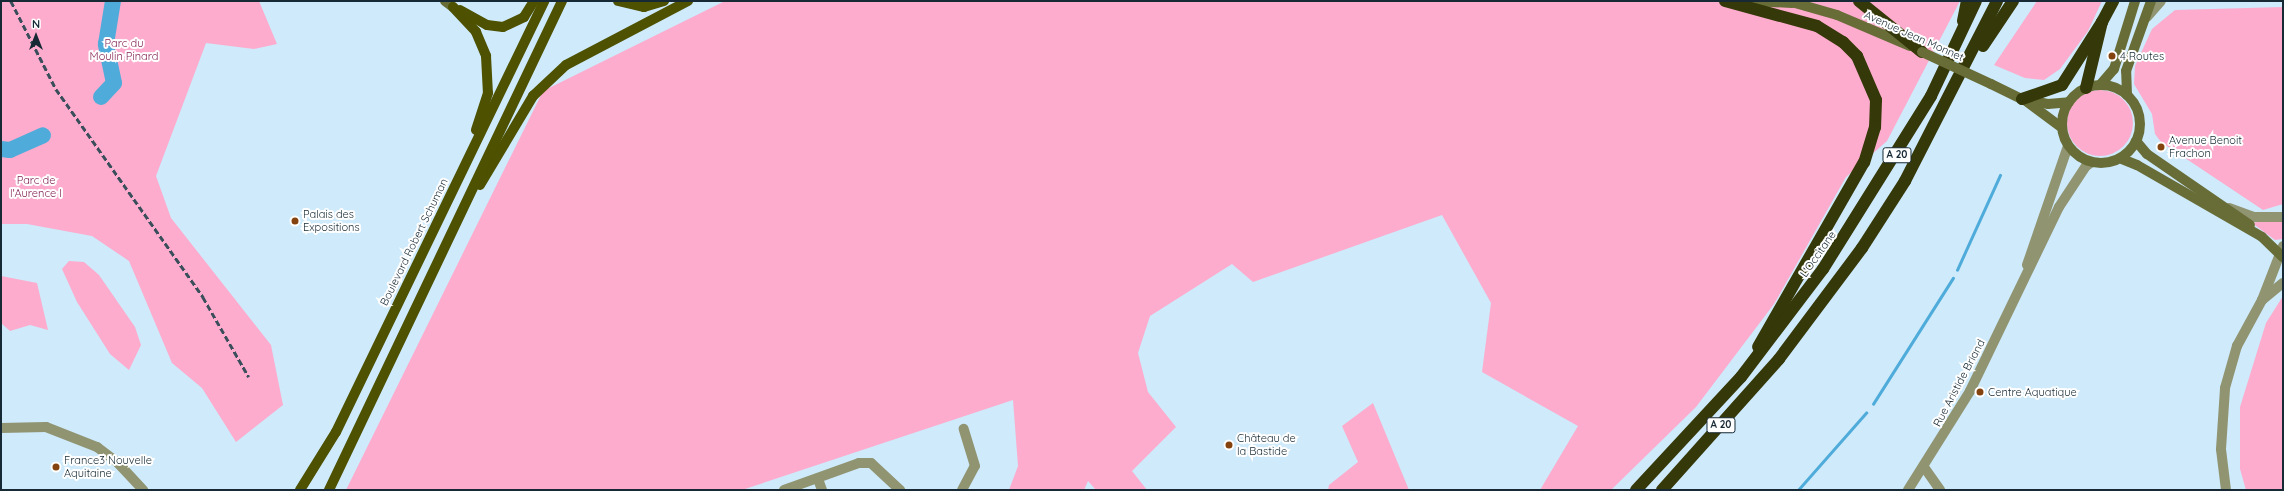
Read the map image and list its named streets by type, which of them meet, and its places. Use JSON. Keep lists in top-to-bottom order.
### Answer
{
  "streets": {
    "highway": ["A 20", "L'Occitane"],
    "main road": ["Avenue Jean Monnet", "Boulevard Robert Schuman"],
    "street": ["Rue Aristide Briand"]
  },
  "crossings": [
    ["Avenue Jean Monnet", "Rue Aristide Briand"]
  ],
  "parks": ["Parc du Moulin Pinard", "Parc de l'Aurence I"],
  "places": [
    "4 Routes",
    "Avenue Benoit Frachon",
    "Palais des Expositions",
    "Centre Aquatique",
    "Château de la Bastide",
    "France3 Nouvelle Aquitaine"
  ],
  "north": "top"
}
